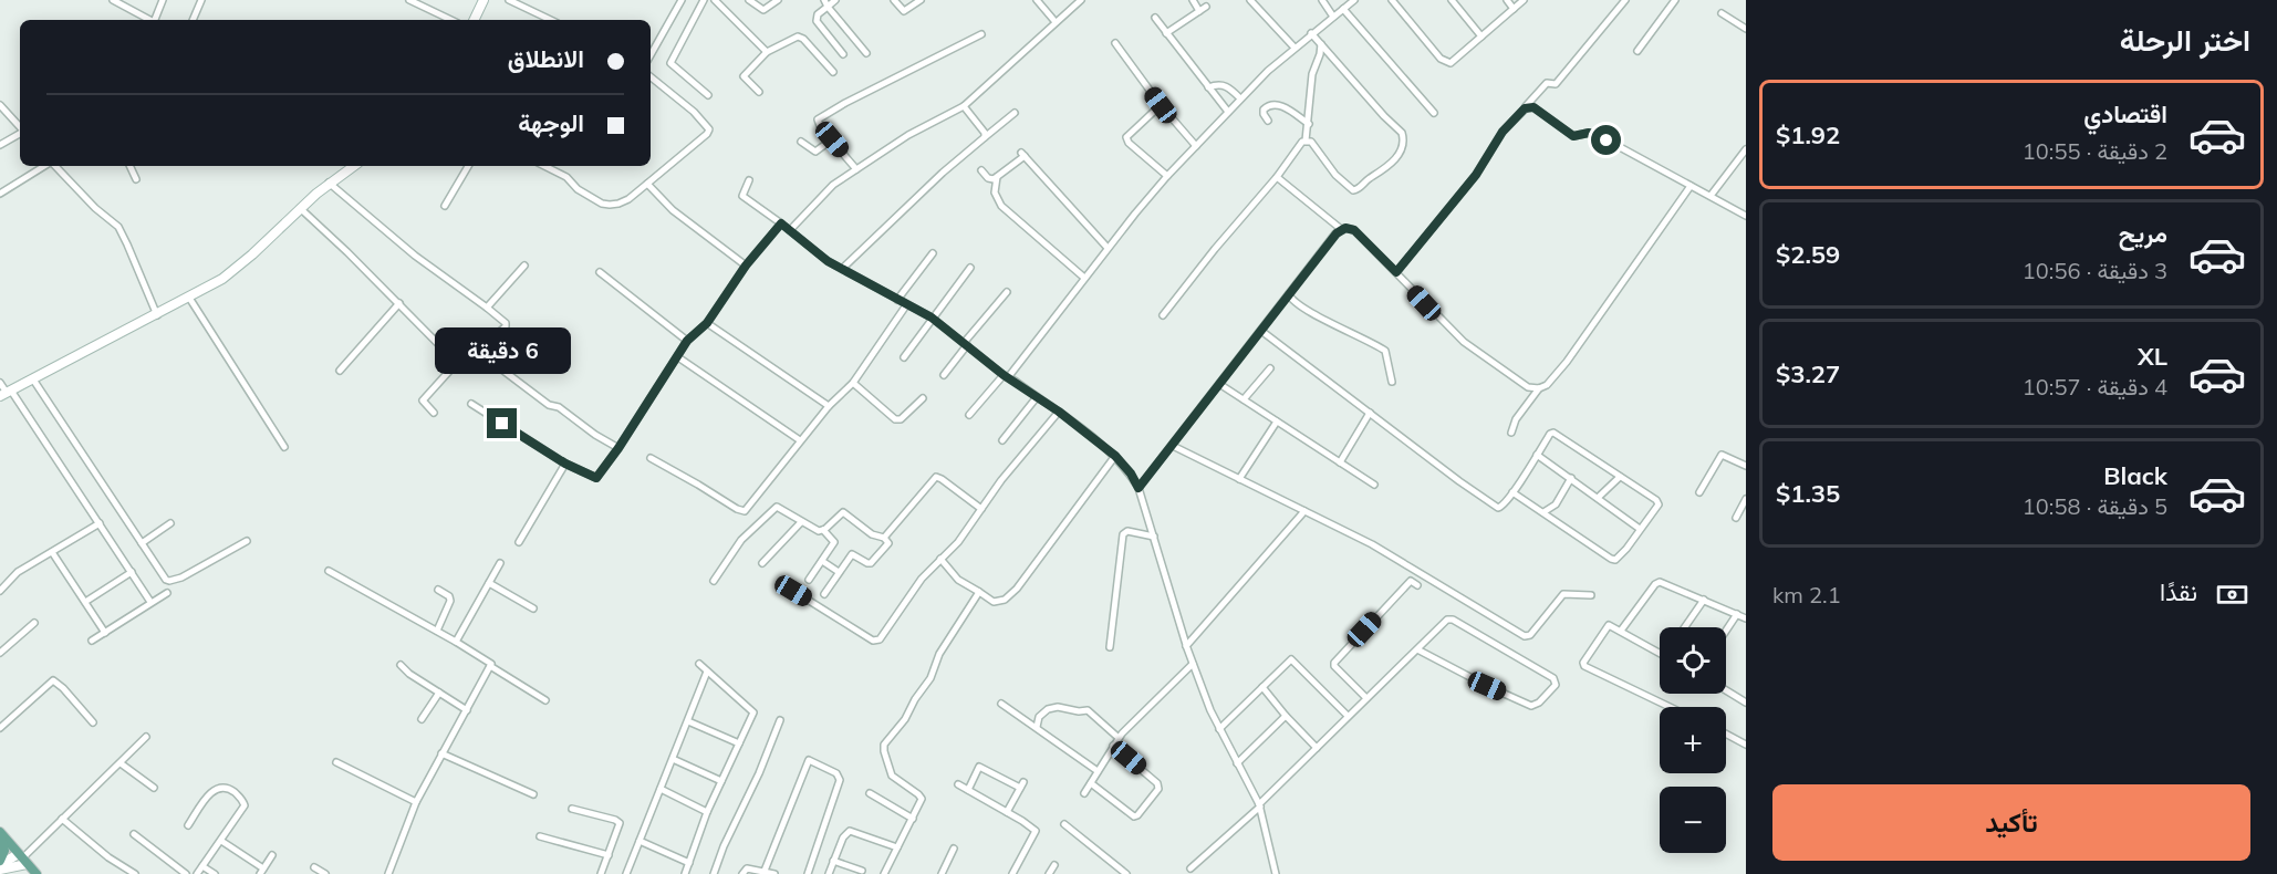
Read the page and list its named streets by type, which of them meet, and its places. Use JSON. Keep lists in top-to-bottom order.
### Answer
{
  "page": {
    "heading": "اختر الرحلة",
    "banner": ["الانطلاق", "الوجهة"],
    "list": [
      {
        "name": "اقتصادي",
        "note": "2 دقيقة · 10:55",
        "value": "$1.92"
      },
      {
        "name": "مريح",
        "note": "3 دقيقة · 10:56",
        "value": "$2.59"
      },
      {
        "name": "XL",
        "note": "4 دقيقة · 10:57",
        "value": "$3.27"
      },
      {
        "name": "Black",
        "note": "5 دقيقة · 10:58",
        "value": "$1.35"
      }
    ],
    "bubble": "6 دقيقة",
    "pay": ["نقدًا", "2.1 km"],
    "map_buttons": ["+", "−"],
    "buttons": "تأكيد"
  }
}
